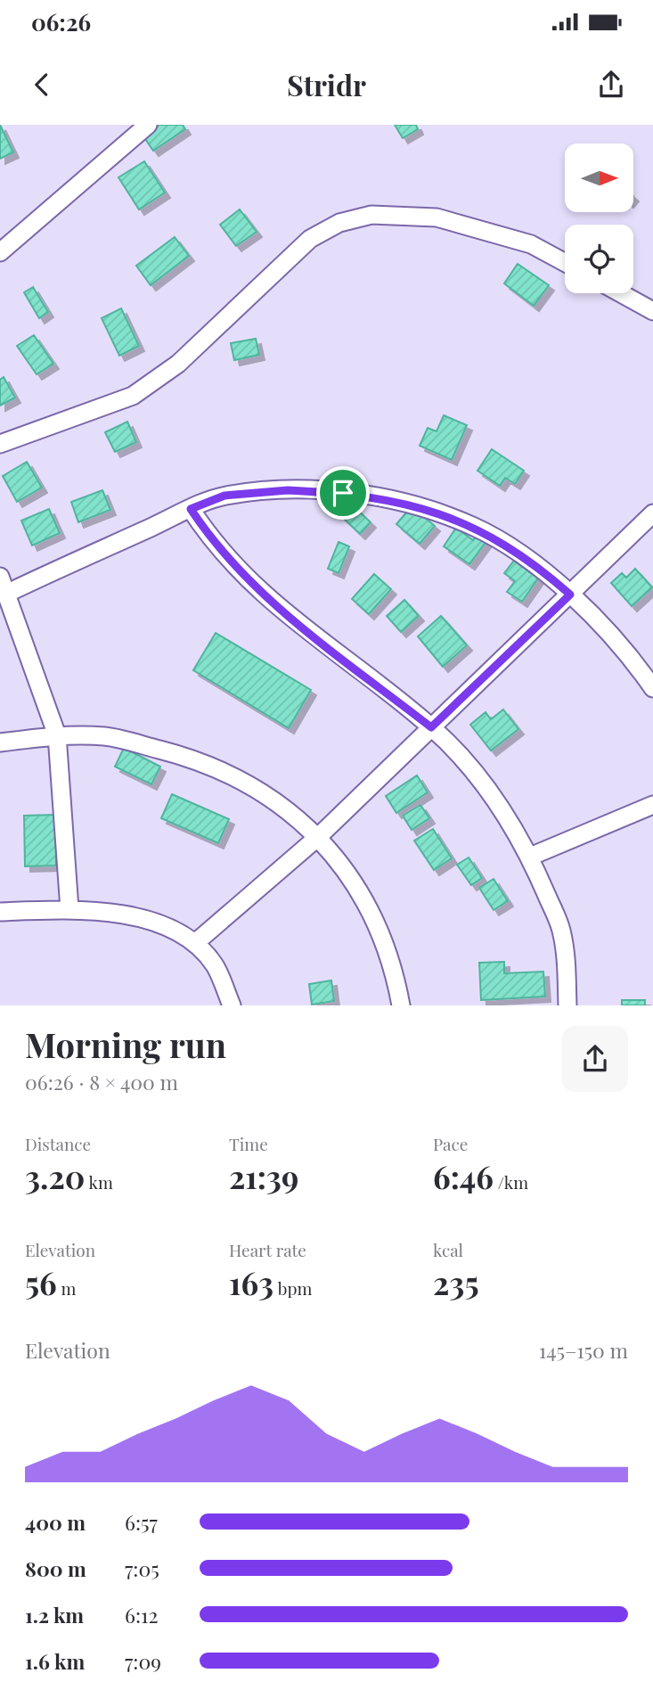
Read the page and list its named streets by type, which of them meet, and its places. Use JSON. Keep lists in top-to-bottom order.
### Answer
{
  "north": "right",
  "page": {
    "status": "06:26",
    "header": "Stridr",
    "heading": ["Morning run", "06:26 · 8 × 400 m"],
    "stats": [
      ["Distance", "3.20 km"],
      ["Time", "21:39"],
      ["Pace", "6:46 /km"],
      ["Elevation", "56 m"],
      ["Heart rate", "163 bpm"],
      ["kcal", "235"]
    ],
    "chart": ["Elevation", "145–150 m"],
    "list": [
      {
        "name": "400 m",
        "note": "6:57"
      },
      {
        "name": "800 m",
        "note": "7:05"
      },
      {
        "name": "1.2 km",
        "note": "6:12"
      },
      {
        "name": "1.6 km",
        "note": "7:09"
      }
    ]
  }
}
